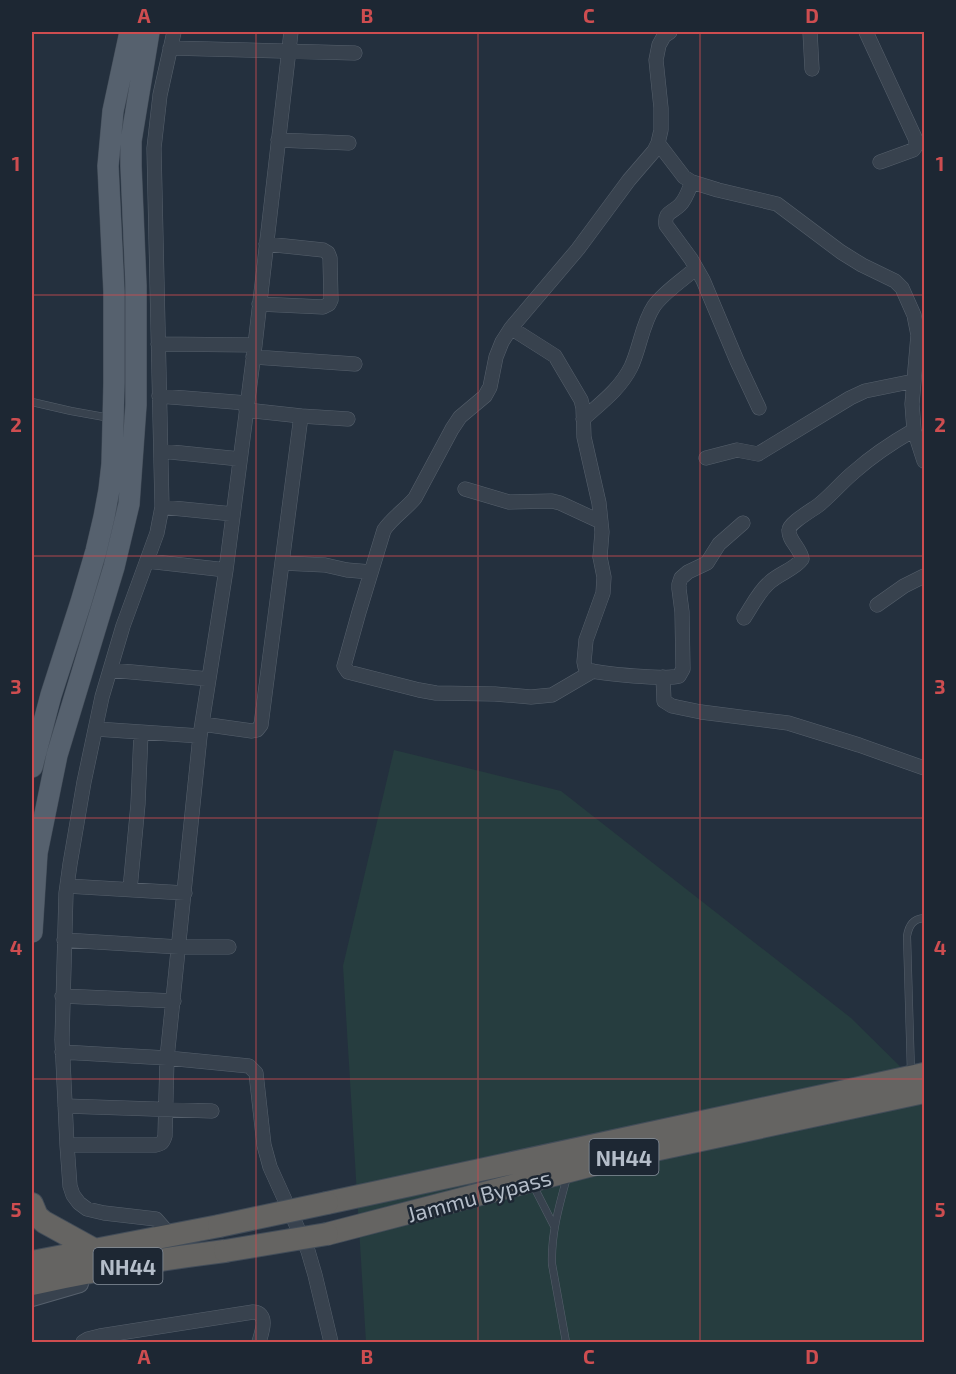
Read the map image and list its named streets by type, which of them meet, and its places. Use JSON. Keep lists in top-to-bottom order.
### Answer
{
  "streets": {
    "highway": ["NH44", "Jammu Bypass"]
  },
  "grid": {
    "columns": [
      "A",
      "B",
      "C",
      "D"
    ],
    "rows": [
      "1",
      "2",
      "3",
      "4",
      "5"
    ]
  }
}
